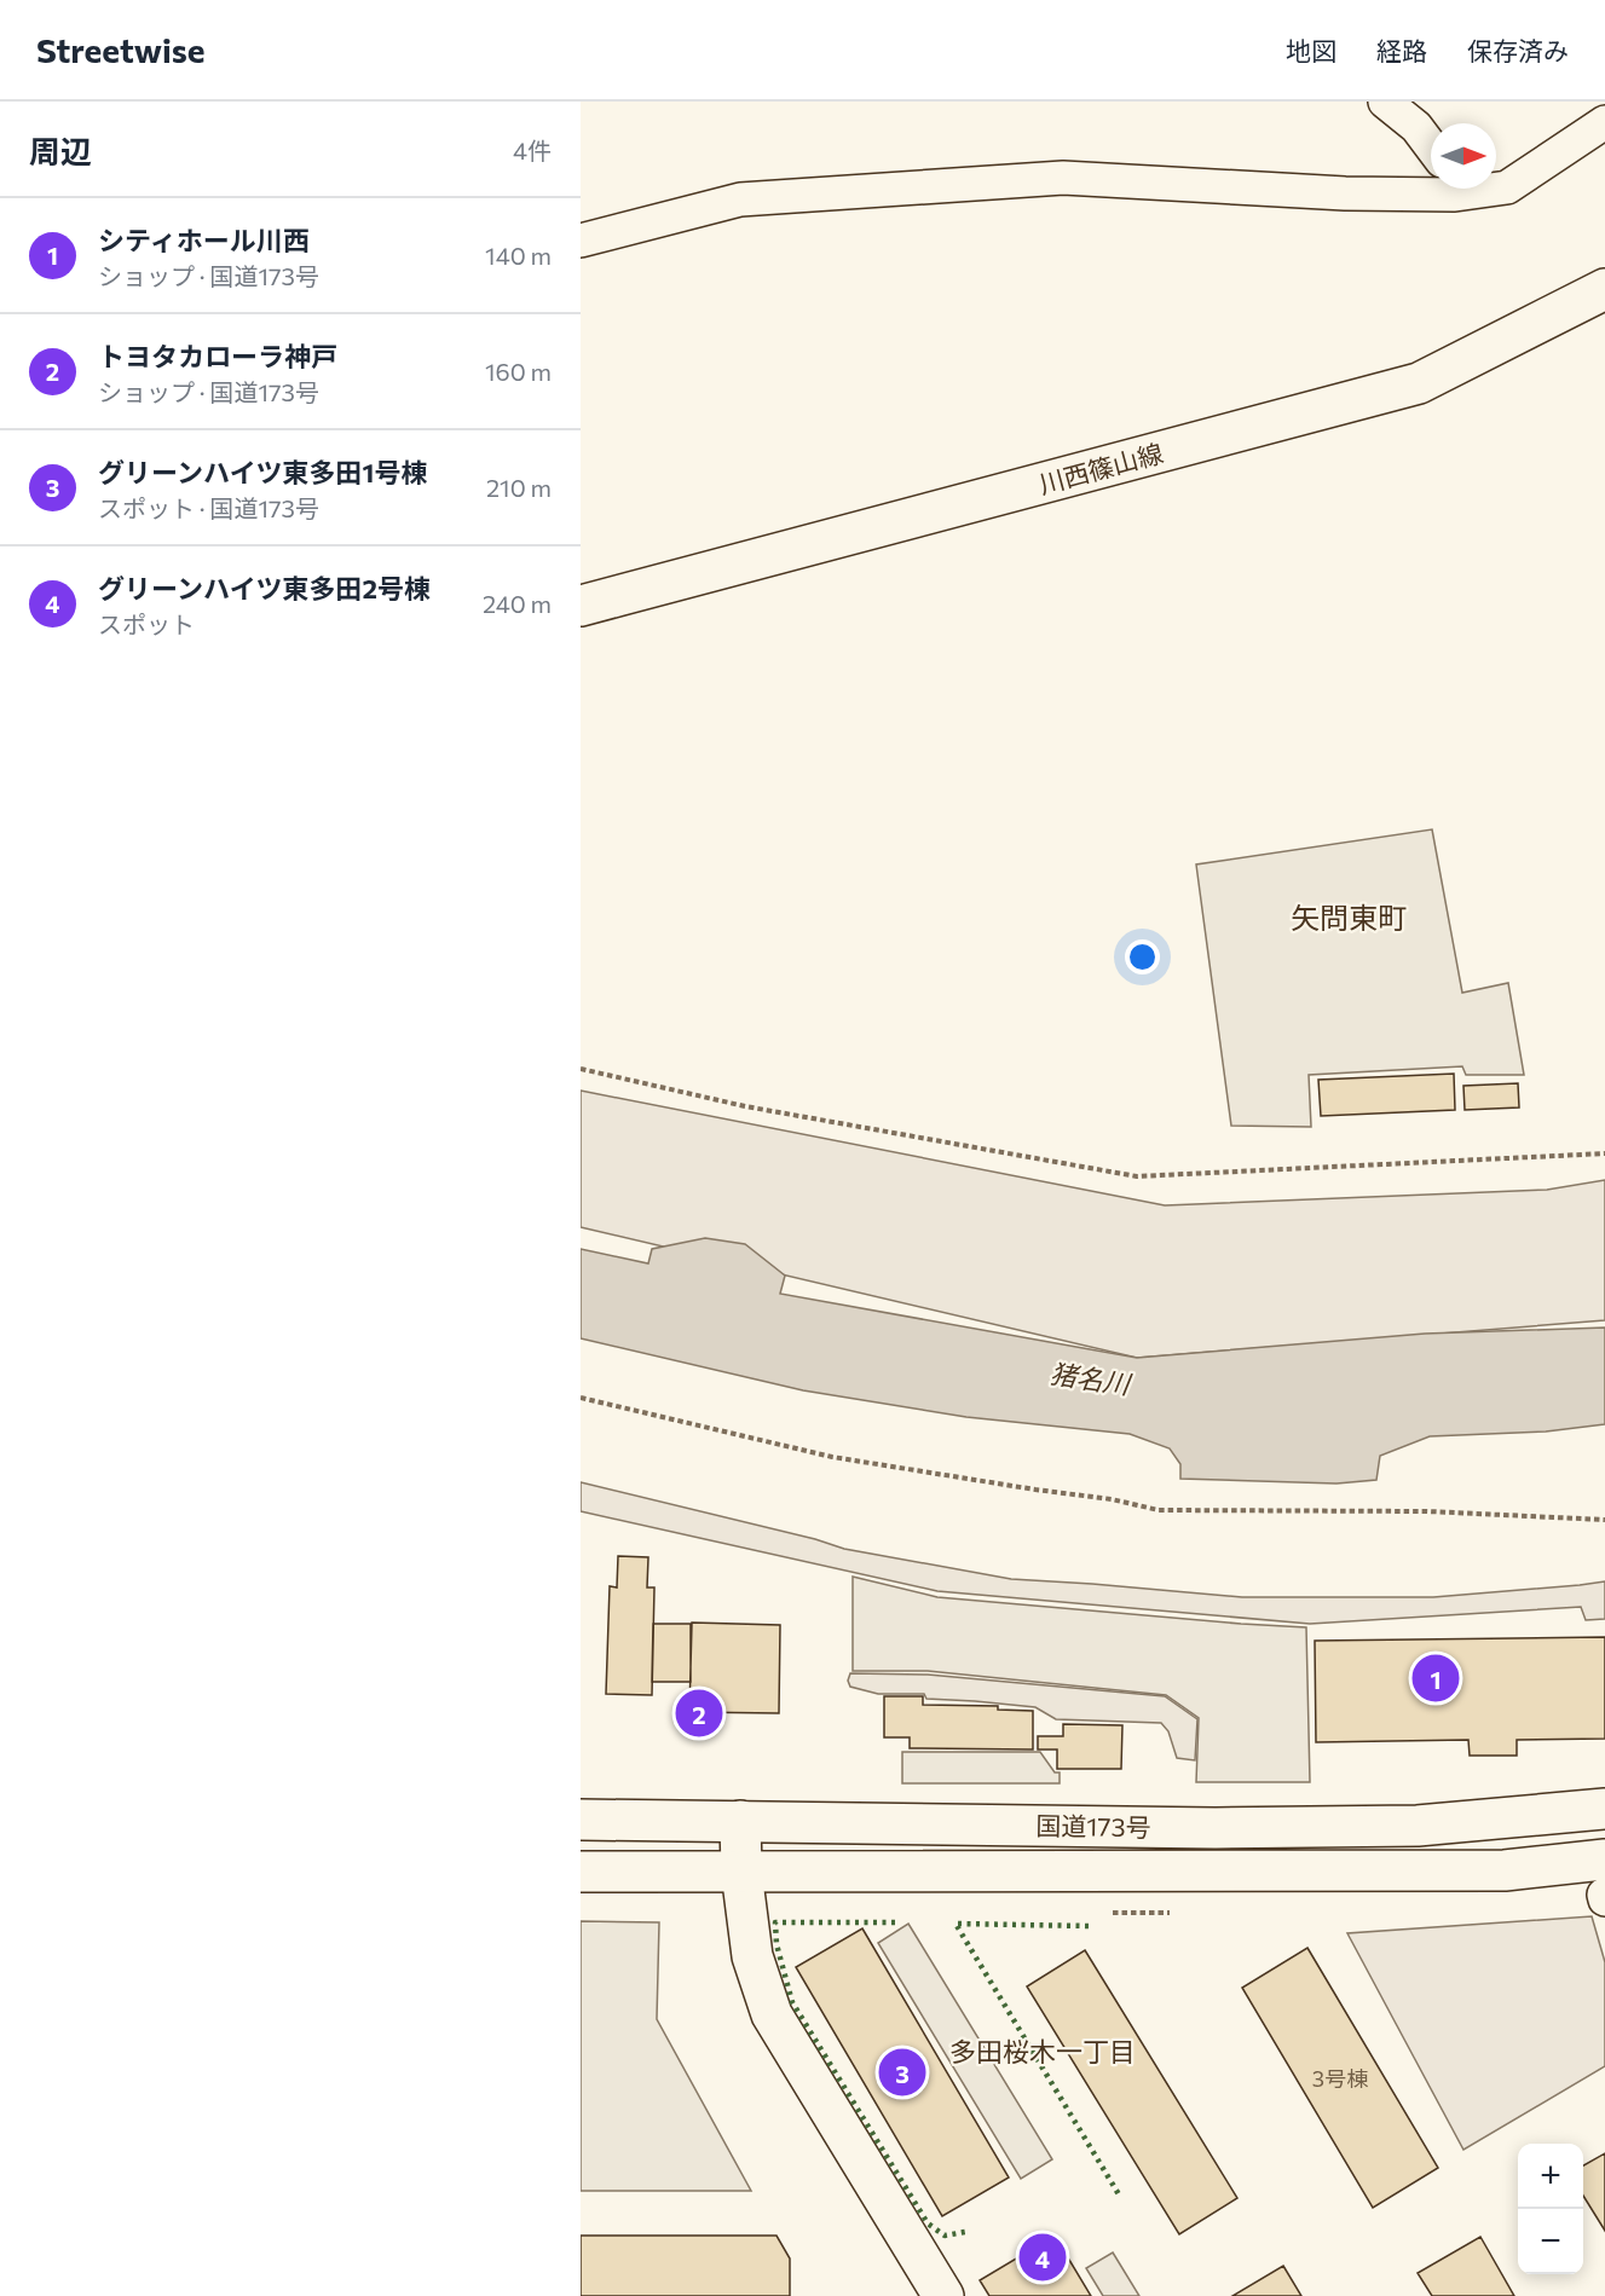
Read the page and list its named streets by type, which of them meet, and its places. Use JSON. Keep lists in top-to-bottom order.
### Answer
{
  "streets": {
    "main road": ["川西篠山線", "国道173号"]
  },
  "districts": ["矢問東町", "多田桜木一丁目"],
  "water": ["猪名川"],
  "house_numbers": ["3号棟"],
  "north": "right",
  "page": {
    "header": "Streetwise",
    "nav": ["地図", "経路", "保存済み"],
    "heading": ["周辺", "4件"],
    "list": [
      {
        "mark": "1",
        "name": "シティホール川西",
        "note": "ショップ · 国道173号",
        "value": "140 m"
      },
      {
        "mark": "2",
        "name": "トヨタカローラ神戸",
        "note": "ショップ · 国道173号",
        "value": "160 m"
      },
      {
        "mark": "3",
        "name": "グリーンハイツ東多田1号棟",
        "note": "スポット · 国道173号",
        "value": "210 m"
      },
      {
        "mark": "4",
        "name": "グリーンハイツ東多田2号棟",
        "note": "スポット",
        "value": "240 m"
      }
    ],
    "pins": [
      "1",
      "2",
      "3",
      "4"
    ],
    "map_buttons": ["+", "−"]
  }
}
